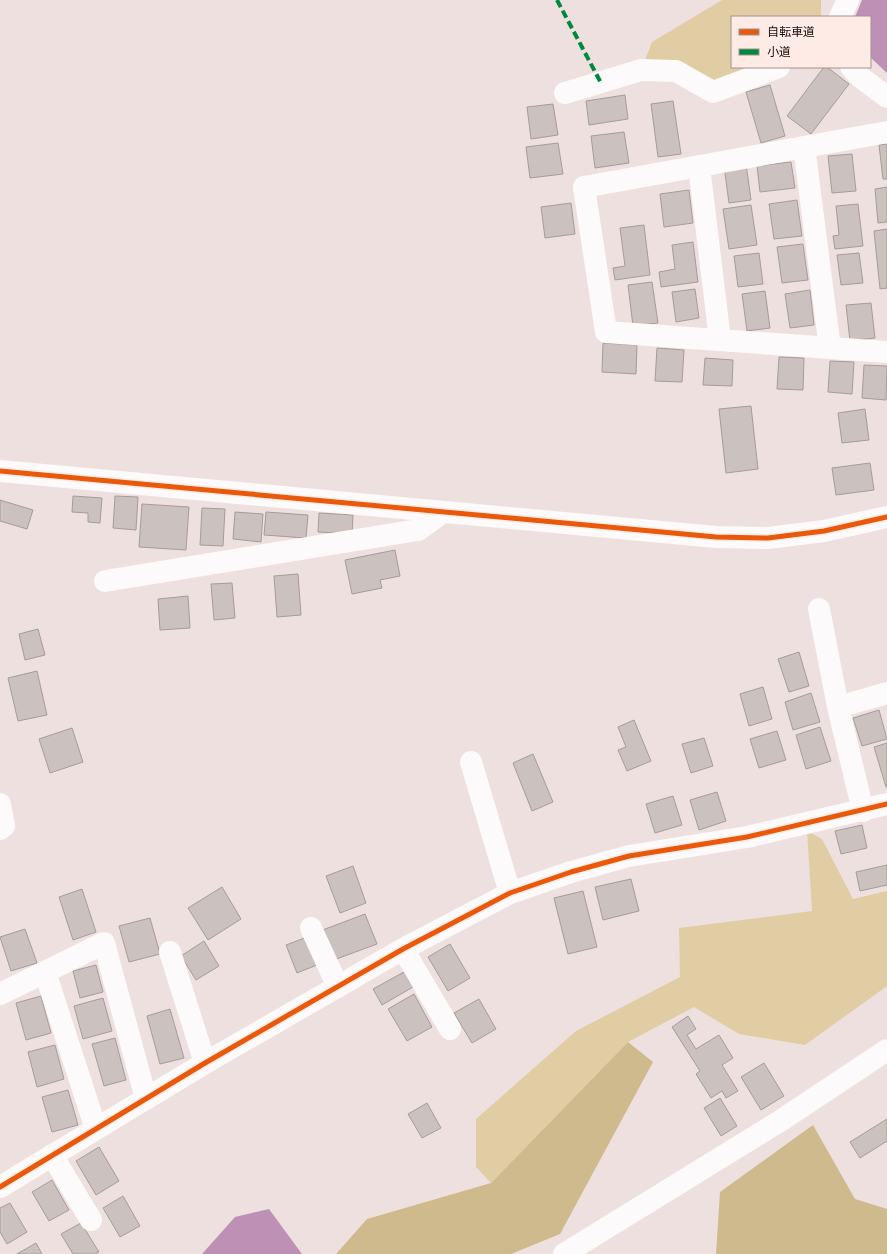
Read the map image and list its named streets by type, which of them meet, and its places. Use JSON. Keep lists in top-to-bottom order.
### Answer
{
  "legend": ["自転車道", "小道"]
}
